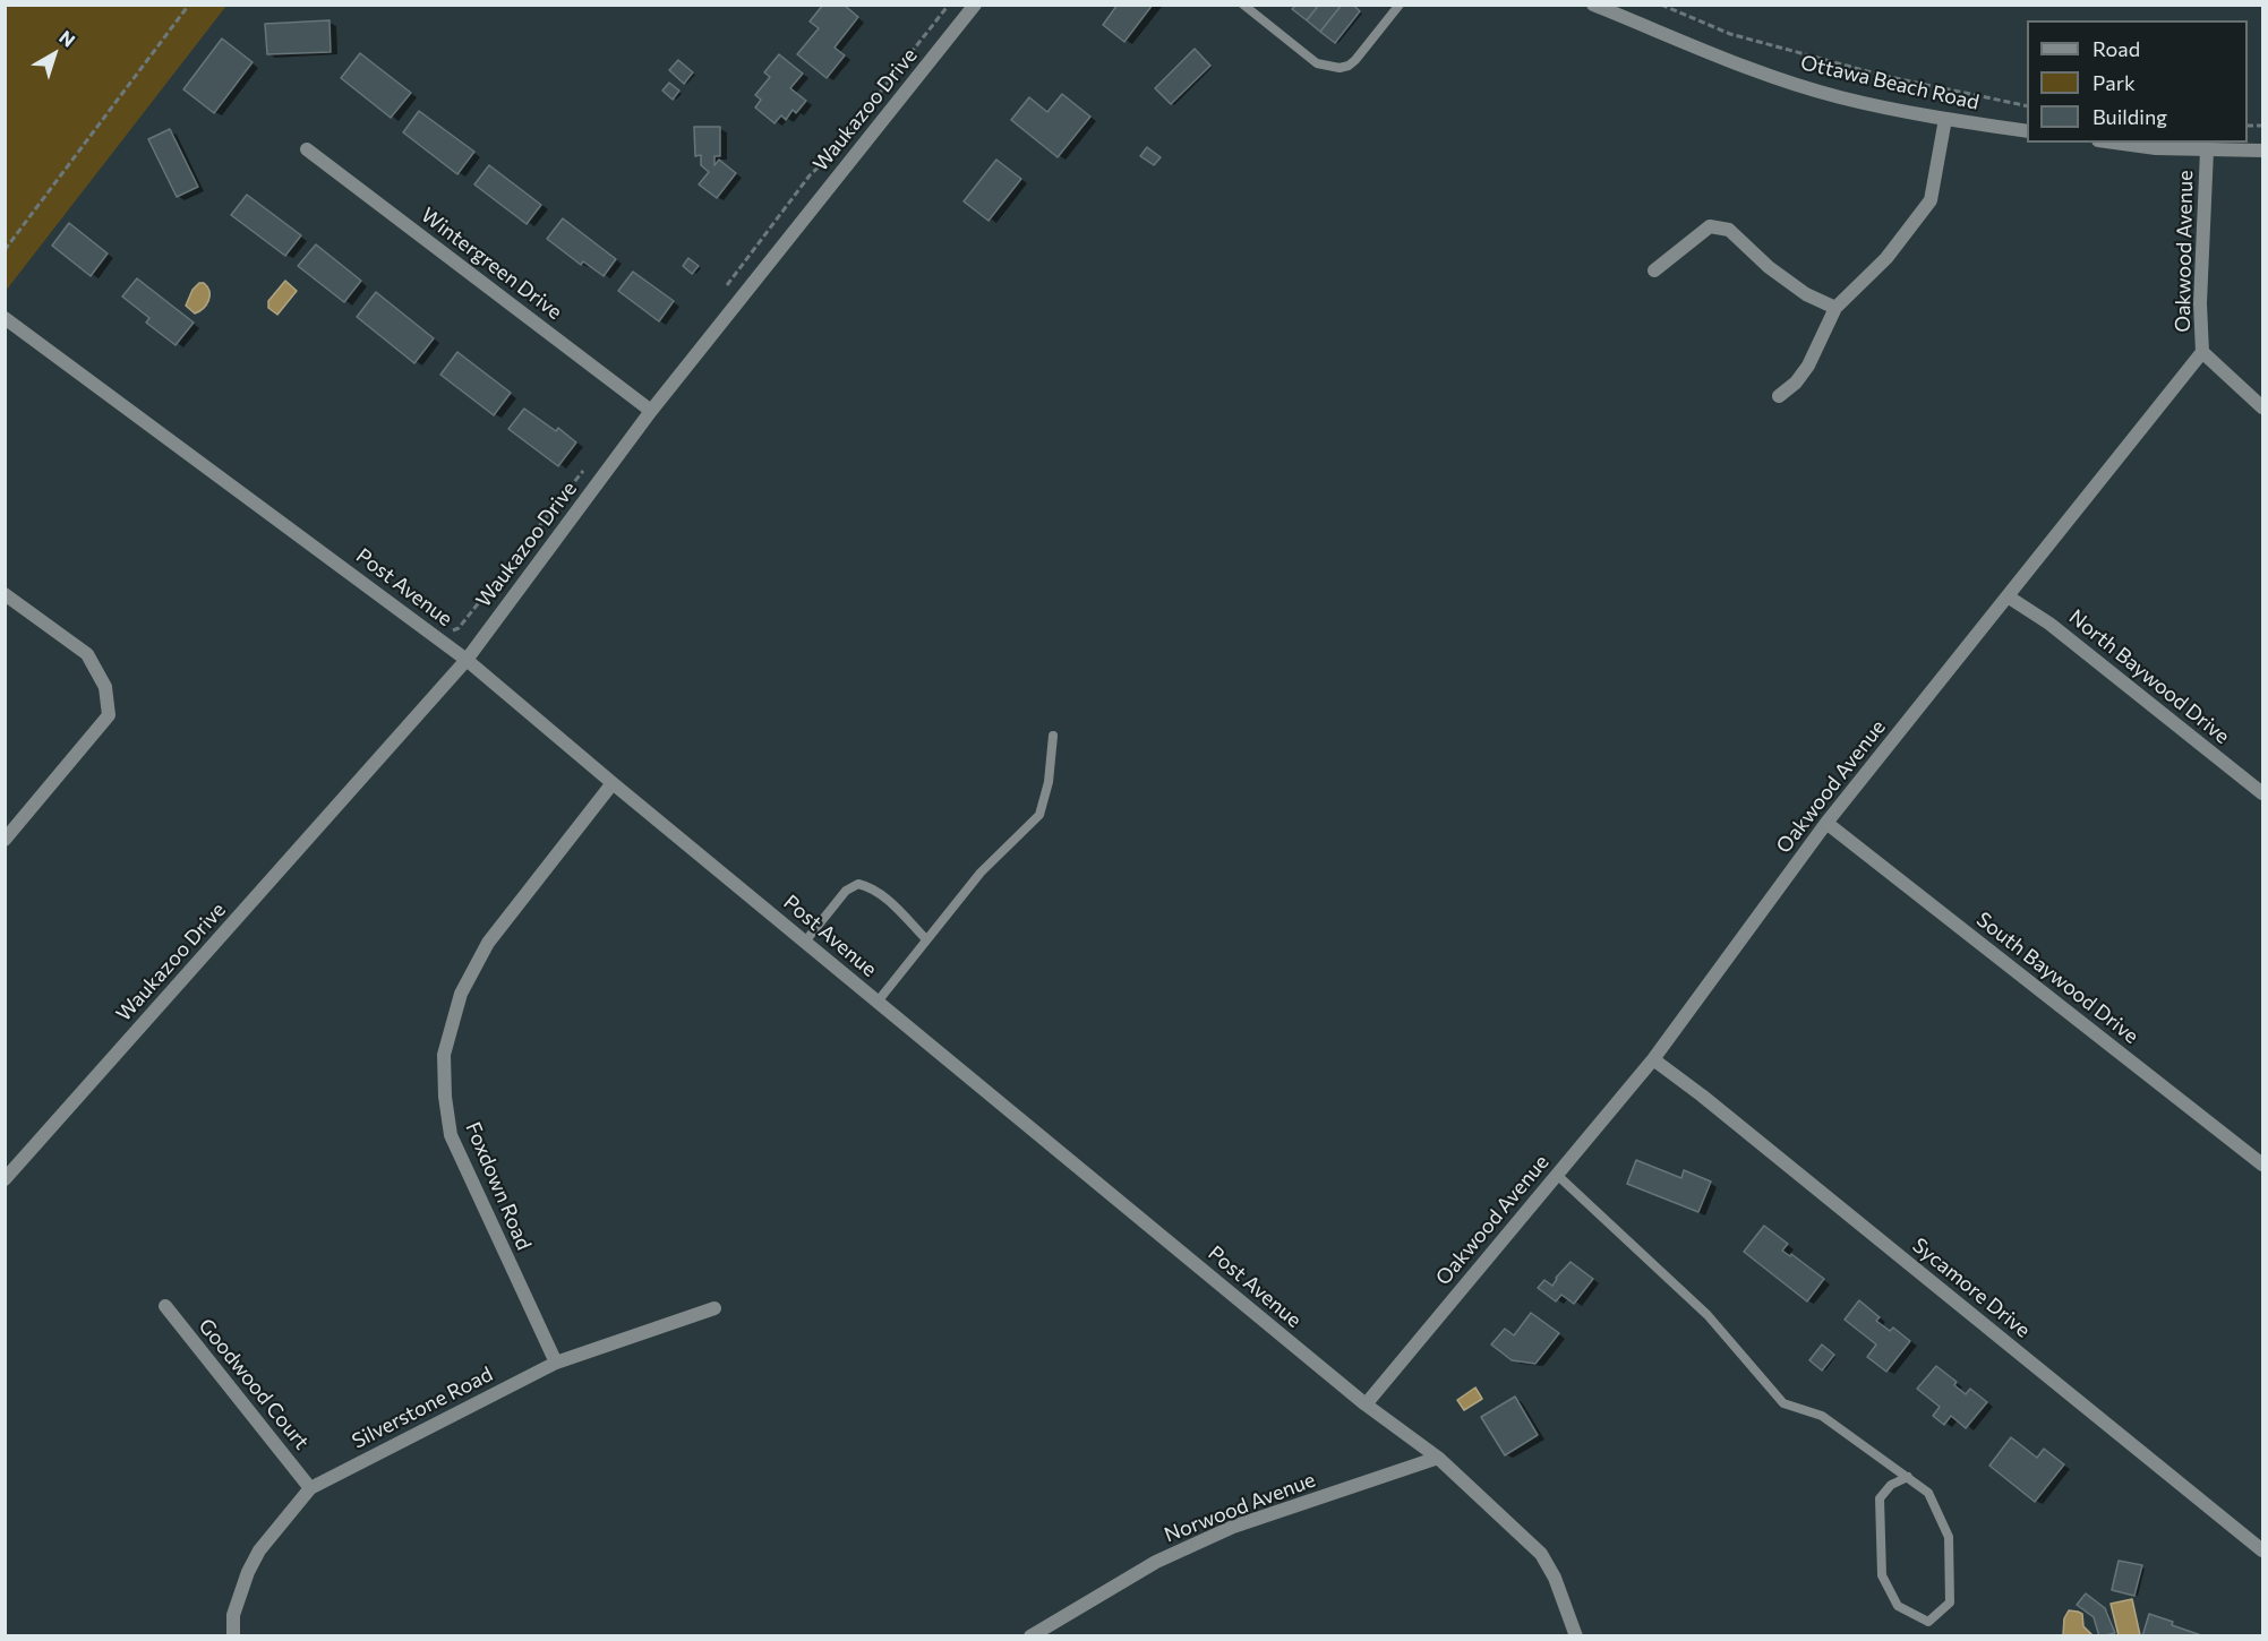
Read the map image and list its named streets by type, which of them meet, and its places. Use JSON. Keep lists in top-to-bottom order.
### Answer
{
  "streets": {
    "street": [
      "Ottawa Beach Road",
      "Waukazoo Drive",
      "Oakwood Avenue",
      "Wintergreen Drive",
      "Post Avenue",
      "North Baywood Drive",
      "South Baywood Drive",
      "Foxdown Road",
      "Sycamore Drive",
      "Goodwood Court",
      "Silverstone Road",
      "Norwood Avenue"
    ]
  },
  "crossings": [
    ["Waukazoo Drive", "Wintergreen Drive"],
    ["Waukazoo Drive", "Post Avenue"],
    ["Oakwood Avenue", "Post Avenue"],
    ["Oakwood Avenue", "North Baywood Drive"],
    ["Oakwood Avenue", "South Baywood Drive"],
    ["Oakwood Avenue", "Sycamore Drive"],
    ["Post Avenue", "Foxdown Road"],
    ["Post Avenue", "Norwood Avenue"],
    ["Foxdown Road", "Silverstone Road"],
    ["Goodwood Court", "Silverstone Road"]
  ],
  "legend": ["Road", "Park", "Building"],
  "north": "top right"
}
